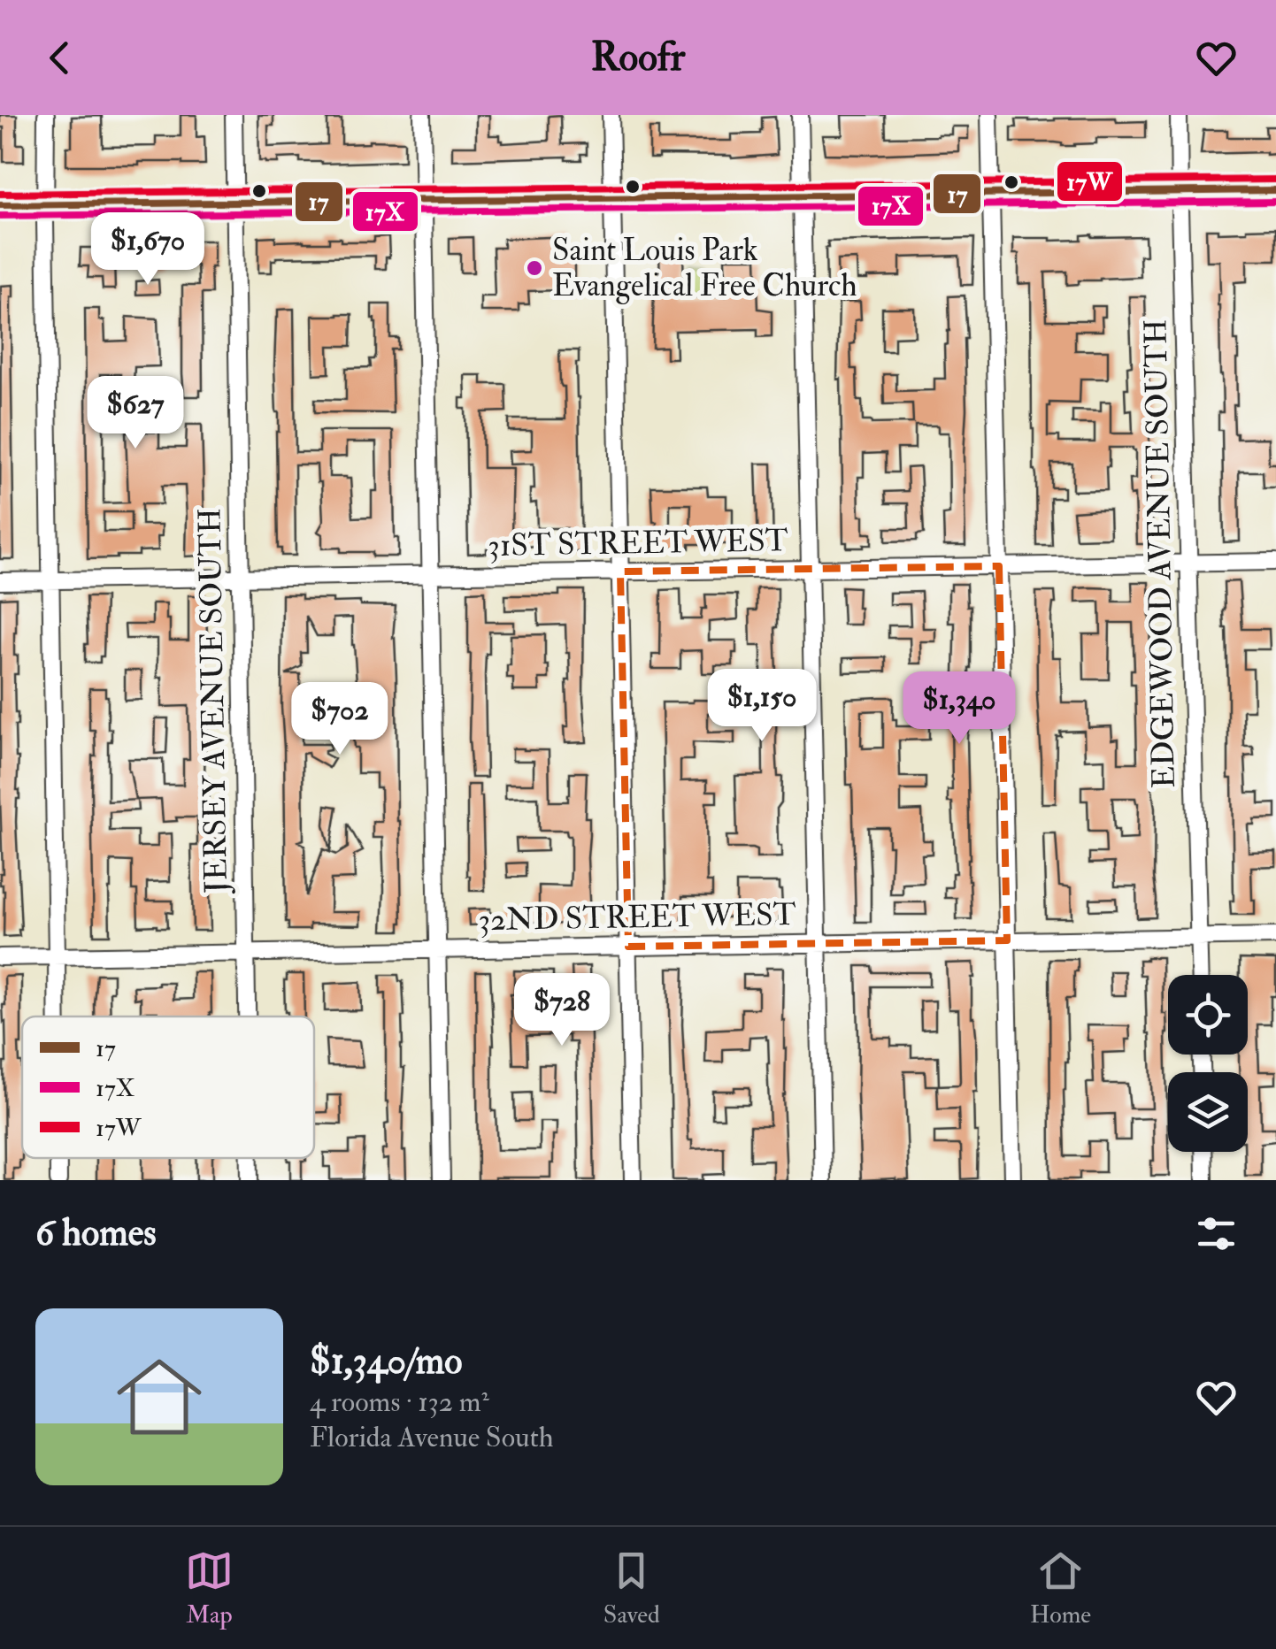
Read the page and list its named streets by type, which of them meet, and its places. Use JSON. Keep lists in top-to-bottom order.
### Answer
{
  "streets": {
    "street": [
      "31ST STREET WEST",
      "EDGEWOOD AVENUE SOUTH",
      "JERSEY AVENUE SOUTH",
      "32ND STREET WEST"
    ]
  },
  "crossings": [
    ["31ST STREET WEST", "EDGEWOOD AVENUE SOUTH"],
    ["31ST STREET WEST", "JERSEY AVENUE SOUTH"],
    ["EDGEWOOD AVENUE SOUTH", "32ND STREET WEST"],
    ["JERSEY AVENUE SOUTH", "32ND STREET WEST"]
  ],
  "places": ["Saint Louis Park Evangelical Free Church"],
  "lines": ["transit line 17W", "transit line 17", "transit line 17X"],
  "legend": ["17", "17X", "17W"],
  "page": {
    "header": "Roofr",
    "price": [
      "$1,670",
      "$627",
      "$1,150",
      "$1,340",
      "$702",
      "$728"
    ],
    "heading": "6 homes",
    "list": [
      {
        "name": "$1,340/mo",
        "note": "4 rooms · 132 m² · Florida Avenue South"
      }
    ],
    "tabs": ["Map", "Saved", "Home"]
  }
}
